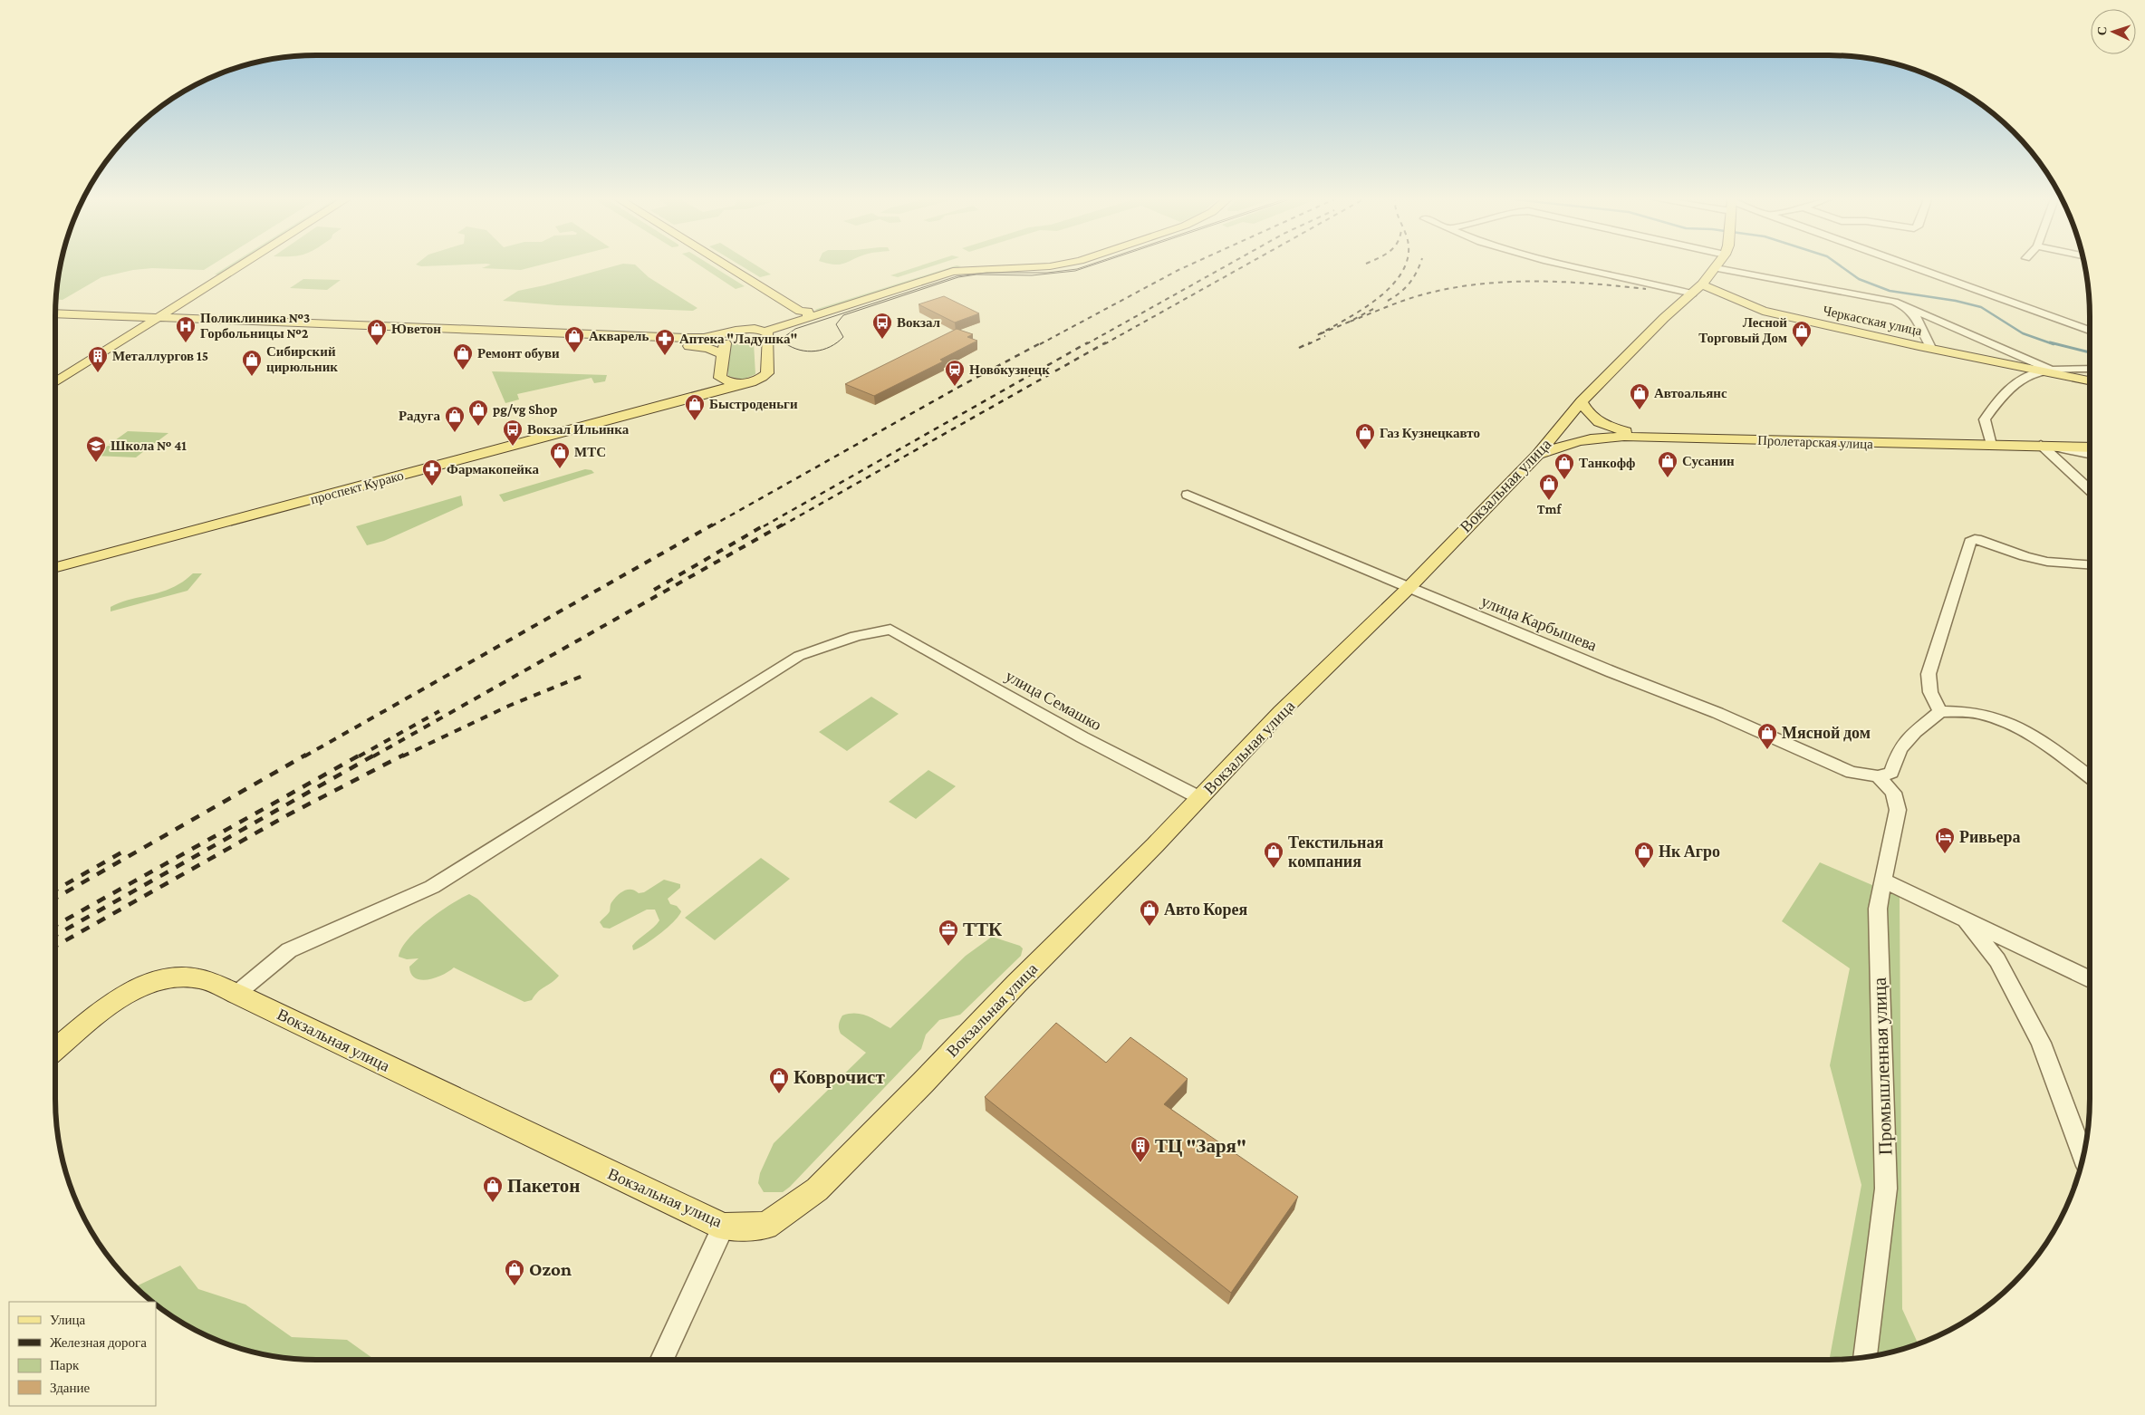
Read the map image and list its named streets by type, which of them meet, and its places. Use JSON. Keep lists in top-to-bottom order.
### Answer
{
  "streets": {
    "main road": [
      "Черкасская улица",
      "Пролетарская улица",
      "Вокзальная улица",
      "проспект Курако"
    ],
    "street": ["улица Карбышева", "улица Семашко", "Промышленная улица"]
  },
  "crossings": [
    ["Черкасская улица", "Вокзальная улица"],
    ["Пролетарская улица", "Вокзальная улица"],
    ["Вокзальная улица", "улица Карбышева"],
    ["Вокзальная улица", "улица Семашко"],
    ["улица Карбышева", "Промышленная улица"]
  ],
  "places": {
    "bus stop": ["Вокзал", "Вокзал Ильинка"],
    "hospital": ["Поликлиника №3 Горбольницы №2"],
    "shop": [
      "Юветон",
      "Лесной Торговый Дом",
      "Акварель",
      "Ремонт обуви",
      "Сибирский цирюльник",
      "Автоальянс",
      "Быстроденьги",
      "pg/vg Shop",
      "Радуга",
      "Газ Кузнецкавто",
      "МТС",
      "Сусанин",
      "Танкофф",
      "Tmf",
      "Мясной дом",
      "Текстильная компания",
      "Нк Агро",
      "Авто Корея",
      "Коврочист",
      "Пакетон",
      "Ozon"
    ],
    "pharmacy": ["Аптека \"Ладушка\"", "Фармакопейка"],
    "building": ["Металлургов 15", "ТЦ \"Заря\""],
    "station": ["Новокузнецк"],
    "school or university": ["Школа № 41"],
    "hotel": ["Ривьера"],
    "office": ["ТТК"]
  },
  "legend": [
    "Улица",
    "Железная дорога",
    "Парк",
    "Здание"
  ],
  "north": "left"
}
